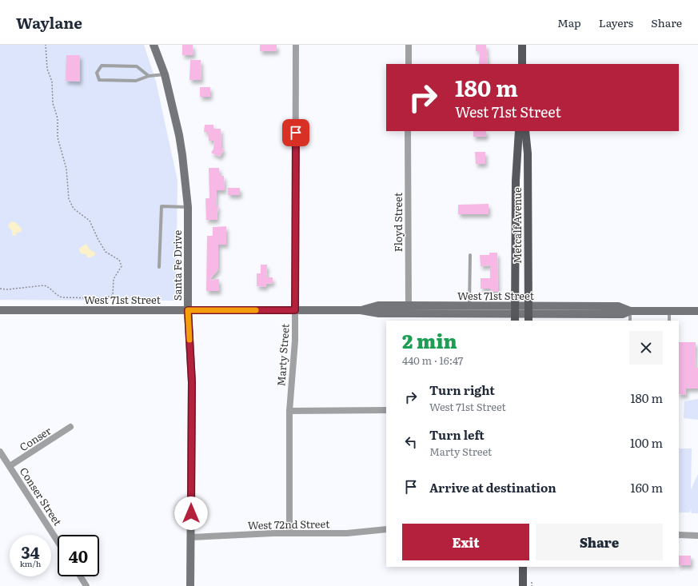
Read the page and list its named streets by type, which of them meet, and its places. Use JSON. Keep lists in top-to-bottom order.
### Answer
{
  "streets": {
    "main road": ["Metcalf Avenue"],
    "street": [
      "Floyd Street",
      "Santa Fe Drive",
      "West 71st Street",
      "Marty Street",
      "Conser",
      "Conser Street",
      "West 72nd Street"
    ]
  },
  "crossings": [
    ["Floyd Street", "West 71st Street"],
    ["Metcalf Avenue", "West 71st Street"],
    ["Santa Fe Drive", "West 71st Street"],
    ["Santa Fe Drive", "West 72nd Street"],
    ["West 71st Street", "Marty Street"],
    ["Marty Street", "West 72nd Street"],
    ["Conser", "Conser Street"]
  ],
  "page": {
    "header": "Waylane",
    "nav": ["Map", "Layers", "Share"],
    "turn": ["180 m", "West 71st Street"],
    "heading": ["2 min", "440 m · 16:47"],
    "list": [
      {
        "name": "Turn right",
        "note": "West 71st Street",
        "value": "180 m"
      },
      {
        "name": "Turn left",
        "note": "Marty Street",
        "value": "100 m"
      },
      {
        "name": "Arrive at destination",
        "value": "160 m"
      }
    ],
    "buttons": ["Exit", "Share"],
    "speed": "34 km/h",
    "limit": "40"
  }
}
